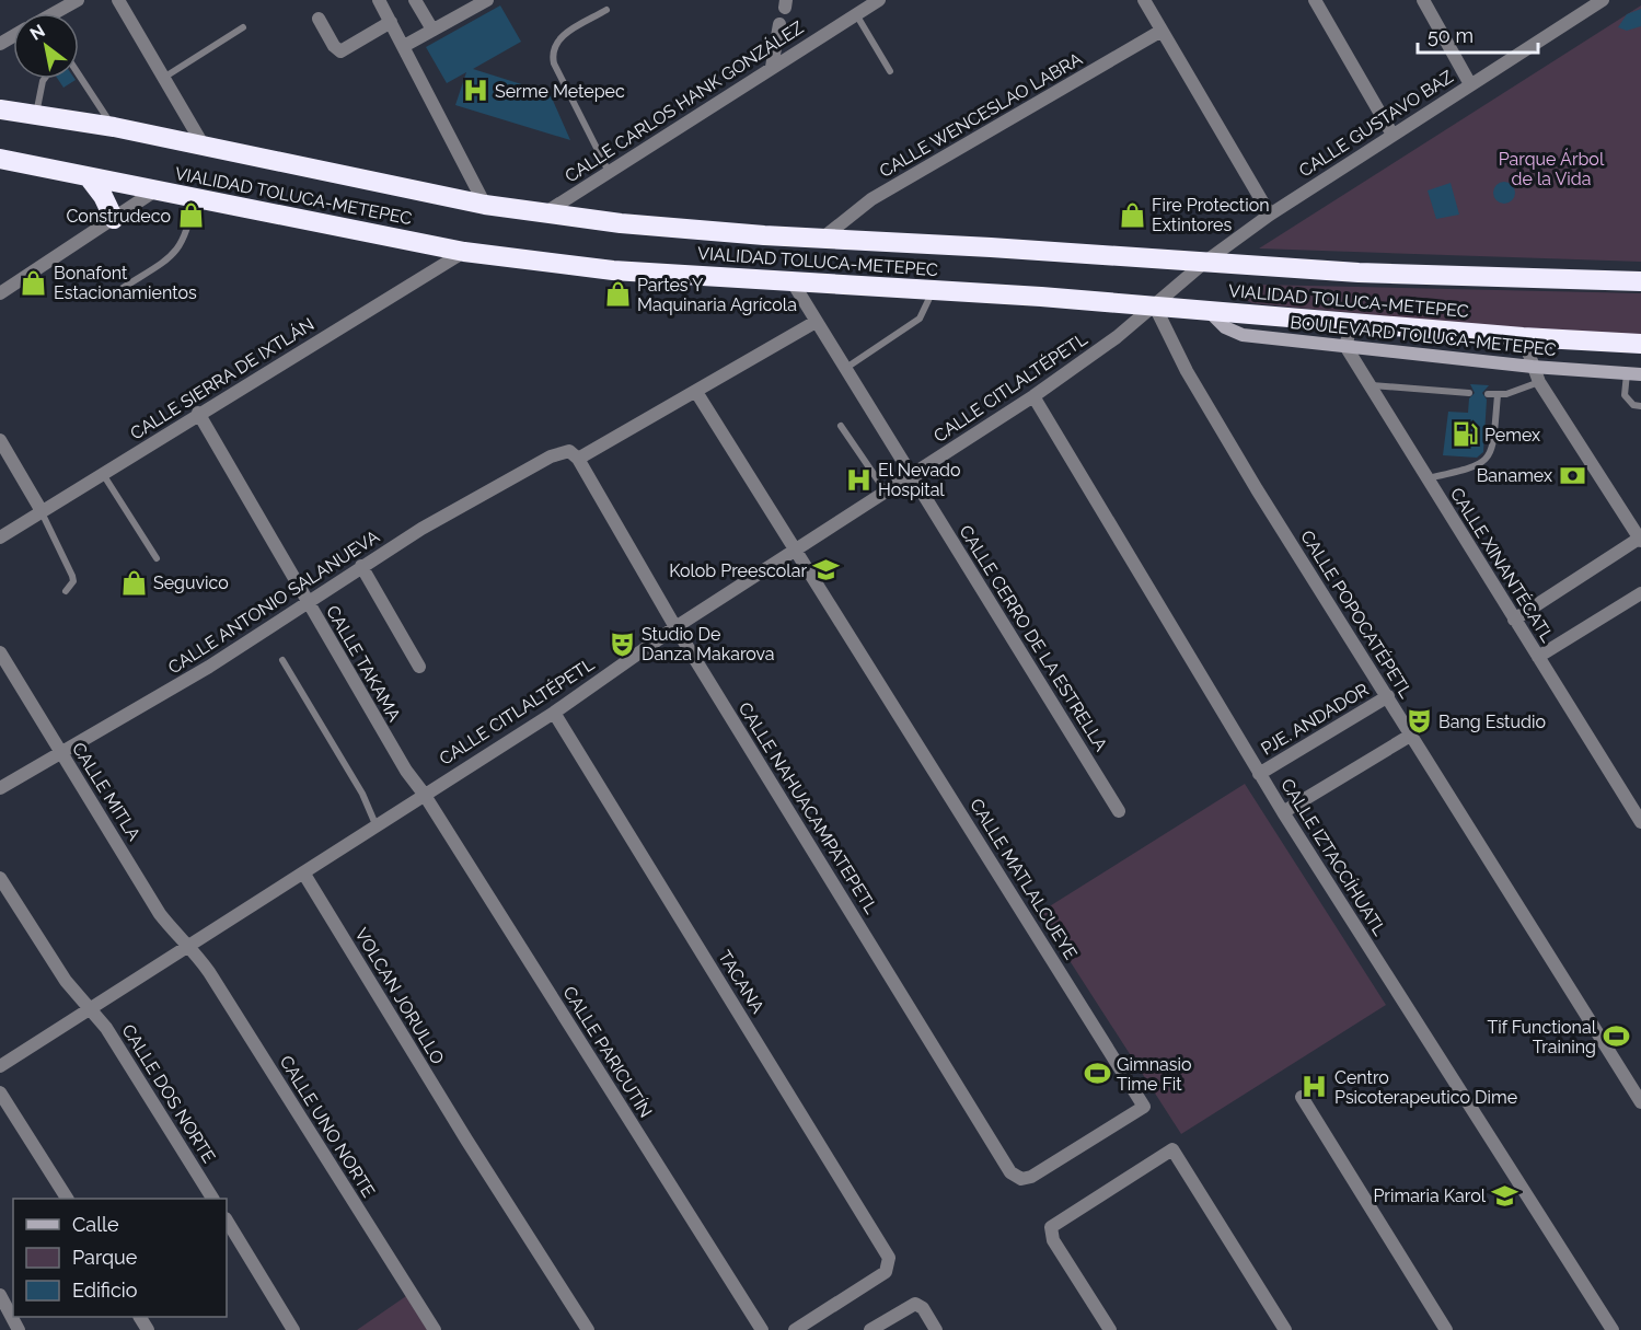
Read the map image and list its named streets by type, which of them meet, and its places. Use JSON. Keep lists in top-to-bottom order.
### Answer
{
  "streets": {
    "highway": ["VIALIDAD TOLUCA-METEPEC"],
    "main road": ["BOULEVARD TOLUCA-METEPEC"],
    "street": [
      "CALLE CARLOS HANK GONZÁLEZ",
      "CALLE WENCESLAO LABRA",
      "CALLE GUSTAVO BAZ",
      "CALLE SIERRA DE IXTLÁN",
      "CALLE CITLALTÉPETL",
      "CALLE XINANTÉCATL",
      "CALLE ANTONIO SALANUEVA",
      "CALLE POPOCATÉPETL",
      "CALLE CERRO DE LA ESTRELLA",
      "CALLE TAKAMA",
      "PJE. ANDADOR",
      "CALLE MITLA",
      "CALLE NAHUACAMPATEPETL",
      "CALLE IZTACCÍHUATL",
      "CALLE MATLALCUEYE",
      "TACANA",
      "VOLCAN JORULLO",
      "CALLE PARICUTÍN",
      "CALLE DOS NORTE",
      "CALLE UNO NORTE"
    ]
  },
  "crossings": [
    ["CALLE CARLOS HANK GONZÁLEZ", "VIALIDAD TOLUCA-METEPEC"],
    ["CALLE WENCESLAO LABRA", "VIALIDAD TOLUCA-METEPEC"],
    ["CALLE GUSTAVO BAZ", "VIALIDAD TOLUCA-METEPEC"],
    ["CALLE GUSTAVO BAZ", "CALLE CITLALTÉPETL"],
    ["VIALIDAD TOLUCA-METEPEC", "BOULEVARD TOLUCA-METEPEC"],
    ["VIALIDAD TOLUCA-METEPEC", "CALLE SIERRA DE IXTLÁN"],
    ["VIALIDAD TOLUCA-METEPEC", "CALLE CITLALTÉPETL"],
    ["VIALIDAD TOLUCA-METEPEC", "CALLE POPOCATÉPETL"],
    ["VIALIDAD TOLUCA-METEPEC", "CALLE CERRO DE LA ESTRELLA"],
    ["BOULEVARD TOLUCA-METEPEC", "CALLE XINANTÉCATL"],
    ["CALLE SIERRA DE IXTLÁN", "CALLE TAKAMA"],
    ["CALLE CITLALTÉPETL", "CALLE POPOCATÉPETL"],
    ["CALLE CITLALTÉPETL", "CALLE CERRO DE LA ESTRELLA"],
    ["CALLE CITLALTÉPETL", "CALLE TAKAMA"],
    ["CALLE CITLALTÉPETL", "CALLE MITLA"],
    ["CALLE CITLALTÉPETL", "CALLE NAHUACAMPATEPETL"],
    ["CALLE CITLALTÉPETL", "CALLE IZTACCÍHUATL"],
    ["CALLE CITLALTÉPETL", "CALLE MATLALCUEYE"],
    ["CALLE CITLALTÉPETL", "TACANA"],
    ["CALLE CITLALTÉPETL", "VOLCAN JORULLO"],
    ["CALLE CITLALTÉPETL", "CALLE PARICUTÍN"],
    ["CALLE CITLALTÉPETL", "CALLE DOS NORTE"],
    ["CALLE CITLALTÉPETL", "CALLE UNO NORTE"],
    ["CALLE ANTONIO SALANUEVA", "CALLE CERRO DE LA ESTRELLA"],
    ["CALLE ANTONIO SALANUEVA", "CALLE TAKAMA"],
    ["CALLE ANTONIO SALANUEVA", "CALLE MITLA"],
    ["CALLE ANTONIO SALANUEVA", "CALLE NAHUACAMPATEPETL"],
    ["CALLE POPOCATÉPETL", "PJE. ANDADOR"],
    ["CALLE TAKAMA", "CALLE PARICUTÍN"],
    ["PJE. ANDADOR", "CALLE IZTACCÍHUATL"],
    ["CALLE MITLA", "CALLE UNO NORTE"],
    ["CALLE NAHUACAMPATEPETL", "CALLE MATLALCUEYE"]
  ],
  "parks": ["Parque Árbol de la Vida"],
  "places": {
    "hospital": ["Serme Metepec", "El Nevado Hospital", "Centro Psicoterapeutico Dime"],
    "shop": [
      "Fire Protection Extintores",
      "Construdeco",
      "Bonafont Estacionamientos",
      "Partes Y Maquinaria Agrícola",
      "Seguvico"
    ],
    "fuel station": ["Pemex"],
    "bank": ["Banamex"],
    "school or university": ["Kolob Preescolar", "Primaria Karol"],
    "theatre": ["Studio De Danza Makarova", "Bang Estudio"],
    "sports": ["Tif Functional Training", "Gimnasio Time Fit"]
  },
  "legend": ["Calle", "Parque", "Edificio"],
  "scale_bar": "50 m",
  "north": "top left"
}
